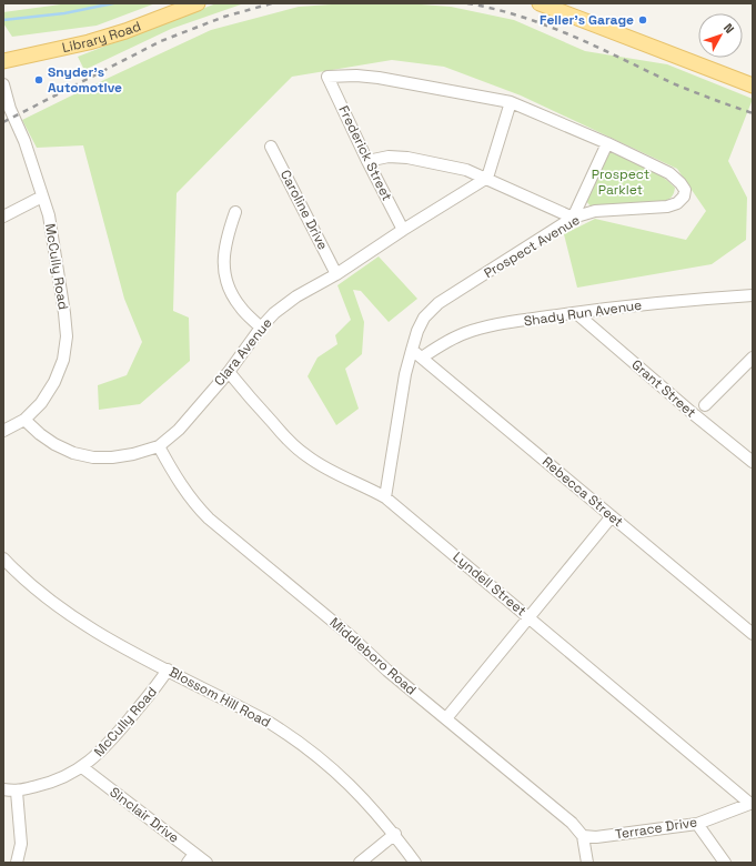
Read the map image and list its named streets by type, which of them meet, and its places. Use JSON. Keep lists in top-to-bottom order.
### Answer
{
  "streets": {
    "main road": ["Library Road"],
    "street": [
      "Frederick Street",
      "Caroline Drive",
      "Prospect Avenue",
      "McCully Road",
      "Shady Run Avenue",
      "Clara Avenue",
      "Grant Street",
      "Rebecca Street",
      "Lyndell Street",
      "Middleboro Road",
      "Blossom Hill Road",
      "Sinclair Drive",
      "Terrace Drive"
    ]
  },
  "crossings": [
    ["Frederick Street", "Prospect Avenue"],
    ["Frederick Street", "Clara Avenue"],
    ["Caroline Drive", "Clara Avenue"],
    ["Prospect Avenue", "Rebecca Street"],
    ["Prospect Avenue", "Lyndell Street"],
    ["McCully Road", "Clara Avenue"],
    ["McCully Road", "Blossom Hill Road"],
    ["McCully Road", "Sinclair Drive"],
    ["Shady Run Avenue", "Grant Street"],
    ["Shady Run Avenue", "Rebecca Street"],
    ["Clara Avenue", "Lyndell Street"],
    ["Clara Avenue", "Middleboro Road"],
    ["Lyndell Street", "Terrace Drive"],
    ["Middleboro Road", "Terrace Drive"]
  ],
  "parks": ["Prospect Parklet"],
  "places": ["Feller's Garage", "Snyder's Automotive"],
  "north": "top right"
}
